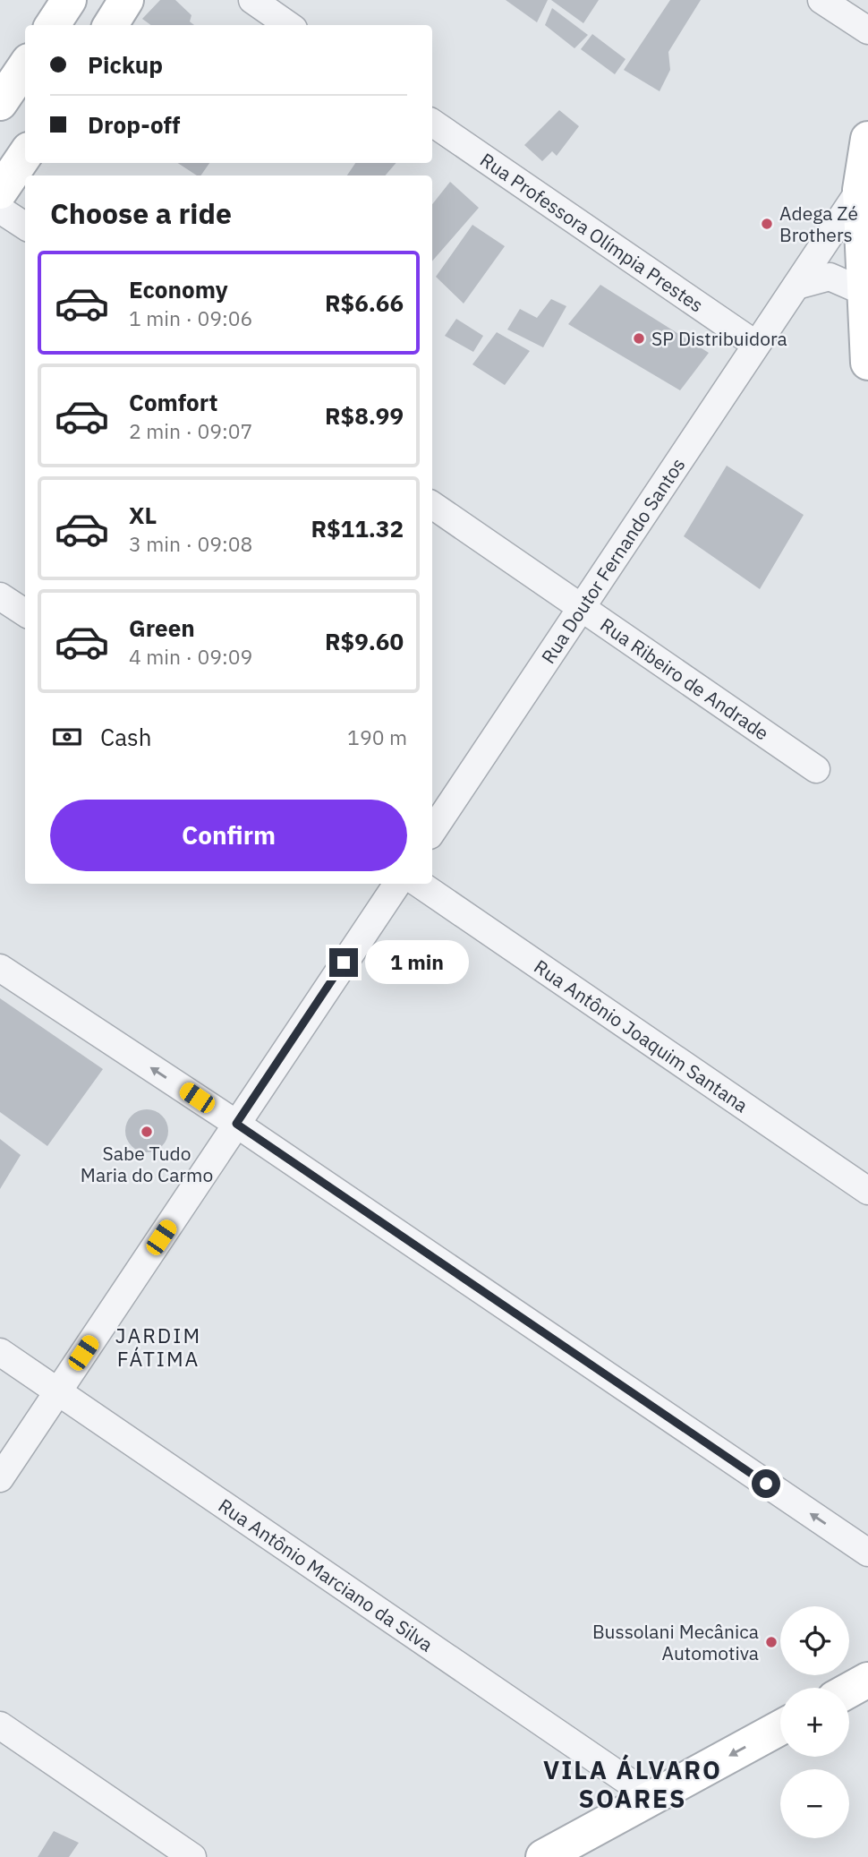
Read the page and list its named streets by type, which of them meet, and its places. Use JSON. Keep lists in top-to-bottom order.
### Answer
{
  "streets": {
    "street": [
      "Rua Professora Olímpia Prestes",
      "Rua Doutor Fernando Santos",
      "Rua Ribeiro de Andrade",
      "Rua Antônio Joaquim Santana",
      "Rua Antônio Marciano da Silva"
    ]
  },
  "crossings": [
    ["Rua Professora Olímpia Prestes", "Rua Doutor Fernando Santos"],
    ["Rua Doutor Fernando Santos", "Rua Ribeiro de Andrade"]
  ],
  "districts": ["JARDIM FÁTIMA", "VILA ÁLVARO SOARES"],
  "places": [
    "Adega Zé Brothers",
    "SP Distribuidora",
    "Sabe Tudo Maria do Carmo",
    "Bussolani Mecânica Automotiva"
  ],
  "page": {
    "banner": ["Pickup", "Drop-off"],
    "heading": "Choose a ride",
    "list": [
      {
        "name": "Economy",
        "note": "1 min · 09:06",
        "value": "R$6.66"
      },
      {
        "name": "Comfort",
        "note": "2 min · 09:07",
        "value": "R$8.99"
      },
      {
        "name": "XL",
        "note": "3 min · 09:08",
        "value": "R$11.32"
      },
      {
        "name": "Green",
        "note": "4 min · 09:09",
        "value": "R$9.60"
      }
    ],
    "pay": ["Cash", "190 m"],
    "buttons": "Confirm",
    "bubble": "1 min",
    "map_buttons": ["+", "−"]
  }
}
